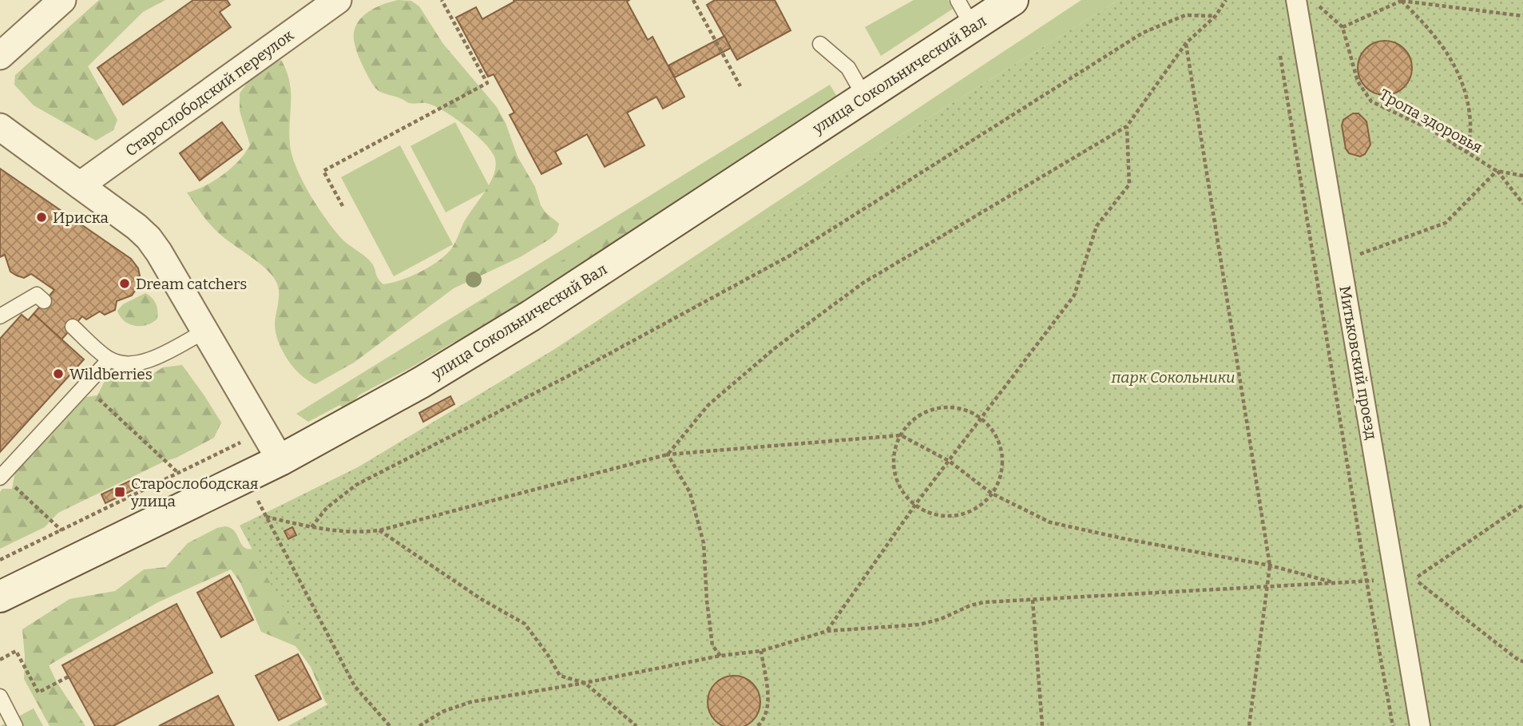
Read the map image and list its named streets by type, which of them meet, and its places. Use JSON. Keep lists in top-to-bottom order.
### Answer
{
  "streets": {
    "main road": ["улица Сокольнический Вал"],
    "street": ["Старослободский переулок", "Митьковский проезд"],
    "path": ["Тропа здоровья"]
  },
  "parks": ["парк Сокольники"],
  "places": {
    "other": ["Ириска", "Dream catchers", "Wildberries"],
    "transit": ["Старослободская улица"]
  }
}
